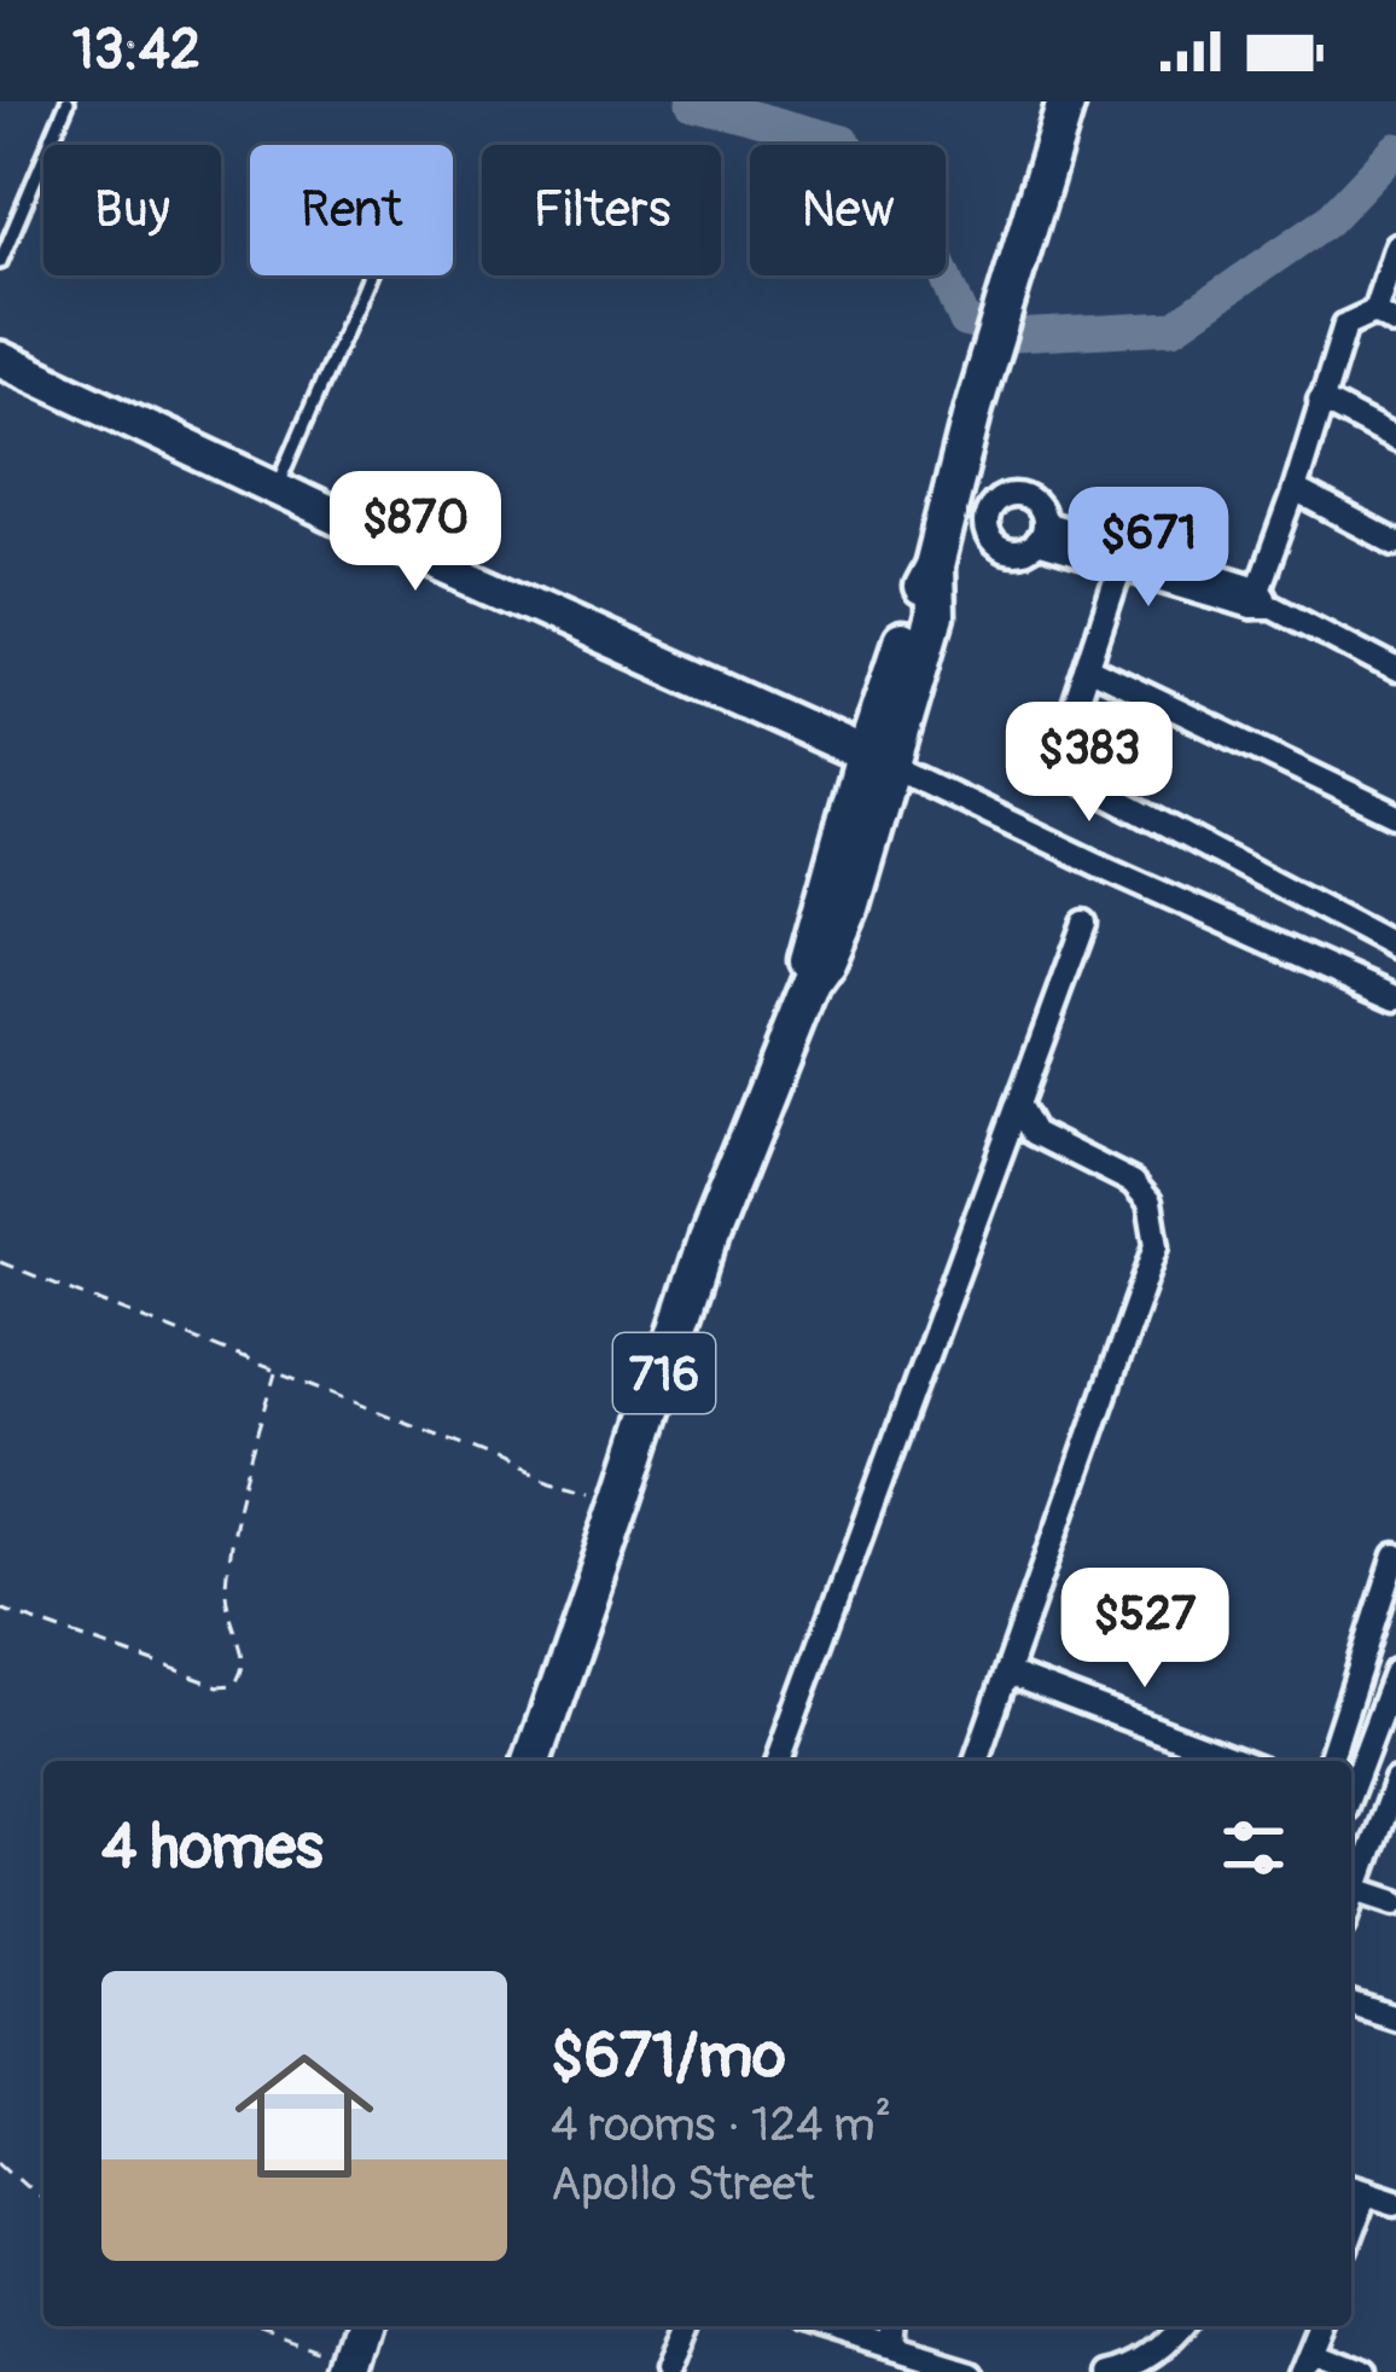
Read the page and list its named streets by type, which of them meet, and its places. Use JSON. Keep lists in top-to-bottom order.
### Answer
{
  "streets": {
    "main road": ["716"]
  },
  "page": {
    "status": "13:42",
    "chip": [
      "Buy",
      "Rent",
      "Filters",
      "New"
    ],
    "price": [
      "$870",
      "$671",
      "$383",
      "$527"
    ],
    "heading": "4 homes",
    "list": [
      {
        "name": "$671/mo",
        "note": "4 rooms · 124 m² · Apollo Street"
      }
    ]
  }
}
